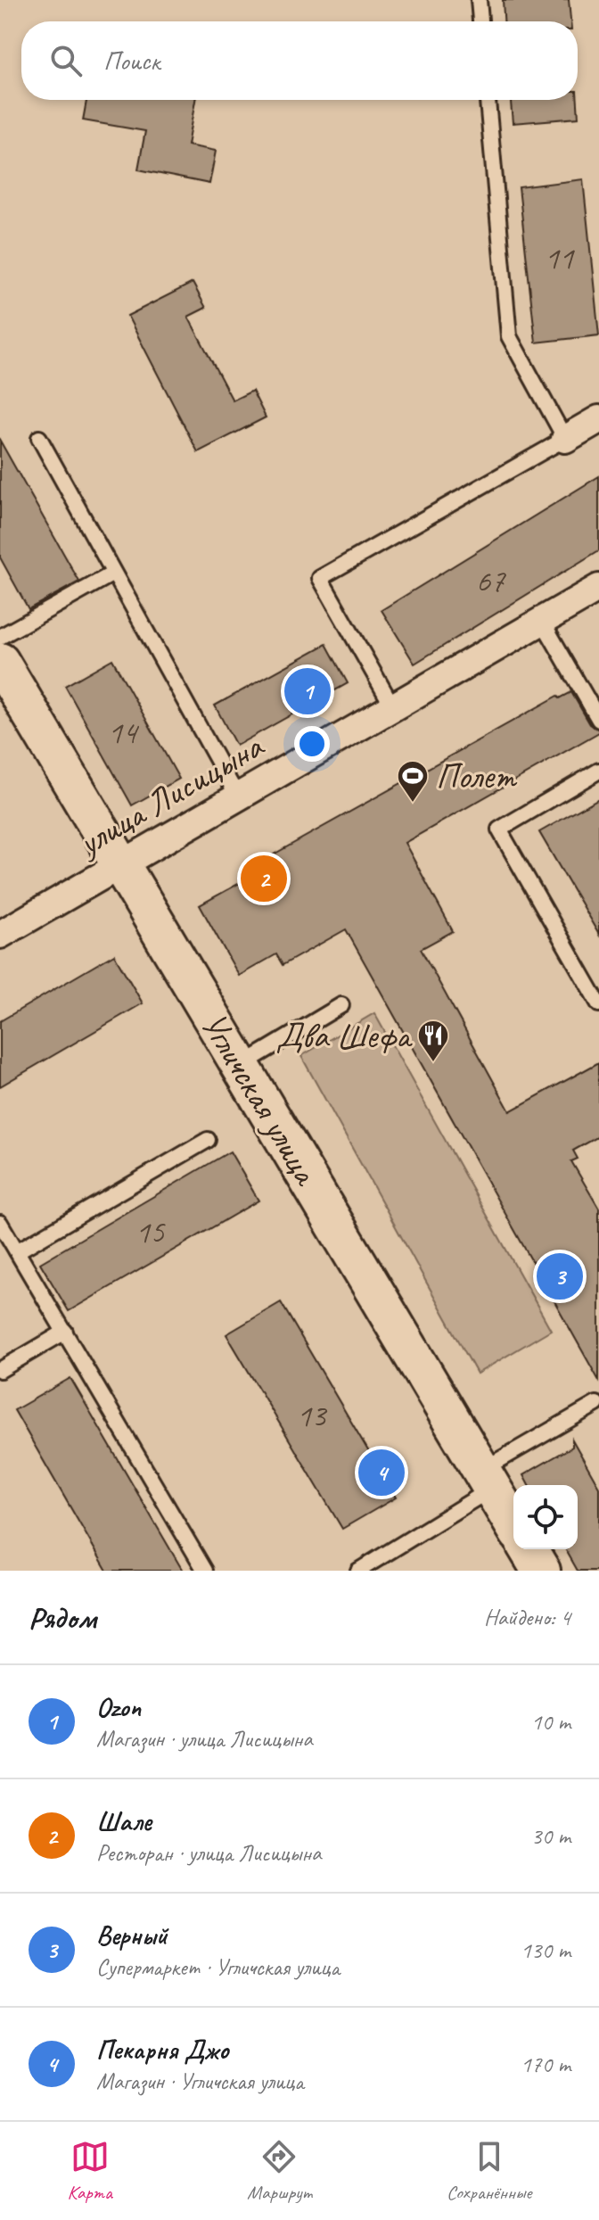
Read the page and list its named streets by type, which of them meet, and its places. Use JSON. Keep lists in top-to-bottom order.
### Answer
{
  "streets": {
    "street": ["улица Лисицына", "Угличская улица"]
  },
  "crossings": [
    ["улица Лисицына", "Угличская улица"]
  ],
  "places": {
    "sports": ["Полет"],
    "restaurant": ["Два Шефа"]
  },
  "house_numbers": [
    "11",
    "67",
    "14",
    "15",
    "13"
  ],
  "page": {
    "search": "Поиск",
    "pins": [
      "1",
      "2",
      "3",
      "4"
    ],
    "heading": ["Рядом", "Найдено: 4"],
    "list": [
      {
        "mark": "1",
        "name": "Ozon",
        "note": "Магазин · улица Лисицына",
        "value": "10 m"
      },
      {
        "mark": "2",
        "name": "Шале",
        "note": "Ресторан · улица Лисицына",
        "value": "30 m"
      },
      {
        "mark": "3",
        "name": "Верный",
        "note": "Супермаркет · Угличская улица",
        "value": "130 m"
      },
      {
        "mark": "4",
        "name": "Пекарня Джо",
        "note": "Магазин · Угличская улица",
        "value": "170 m"
      }
    ],
    "nav": ["Карта", "Маршрут", "Сохранённые"]
  }
}
